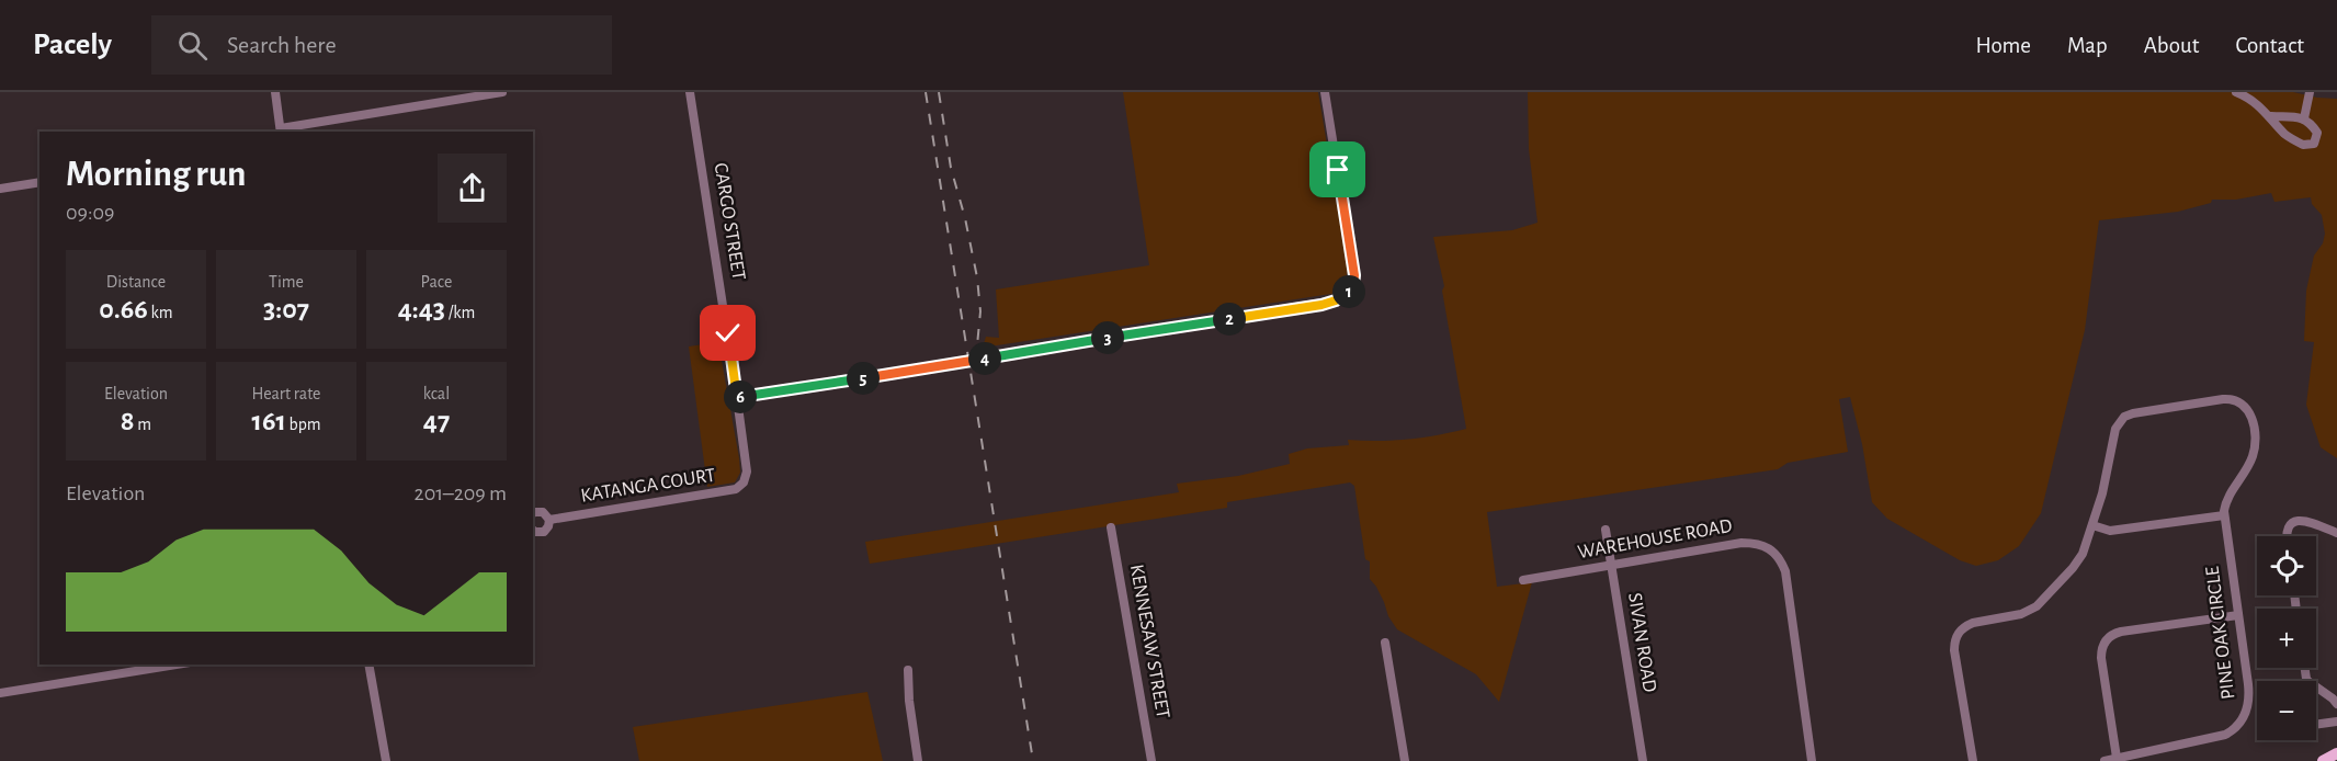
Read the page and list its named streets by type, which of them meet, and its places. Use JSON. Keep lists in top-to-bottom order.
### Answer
{
  "streets": {
    "street": [
      "CARGO STREET",
      "KATANGA COURT",
      "WAREHOUSE ROAD",
      "PINE OAK CIRCLE",
      "KENNESAW STREET",
      "SIVAN ROAD"
    ]
  },
  "crossings": [
    ["CARGO STREET", "KATANGA COURT"],
    ["WAREHOUSE ROAD", "SIVAN ROAD"]
  ],
  "page": {
    "header": "Pacely",
    "search": "Search here",
    "nav": [
      "Home",
      "Map",
      "About",
      "Contact"
    ],
    "heading": ["Morning run", "09:09"],
    "stats": [
      ["Distance", "0.66 km"],
      ["Time", "3:07"],
      ["Pace", "4:43 /km"],
      ["Elevation", "8 m"],
      ["Heart rate", "161 bpm"],
      ["kcal", "47"]
    ],
    "pins": [
      "1",
      "2",
      "3",
      "4",
      "5",
      "6"
    ],
    "chart": ["Elevation", "201–209 m"],
    "map_buttons": ["+", "−"]
  }
}
